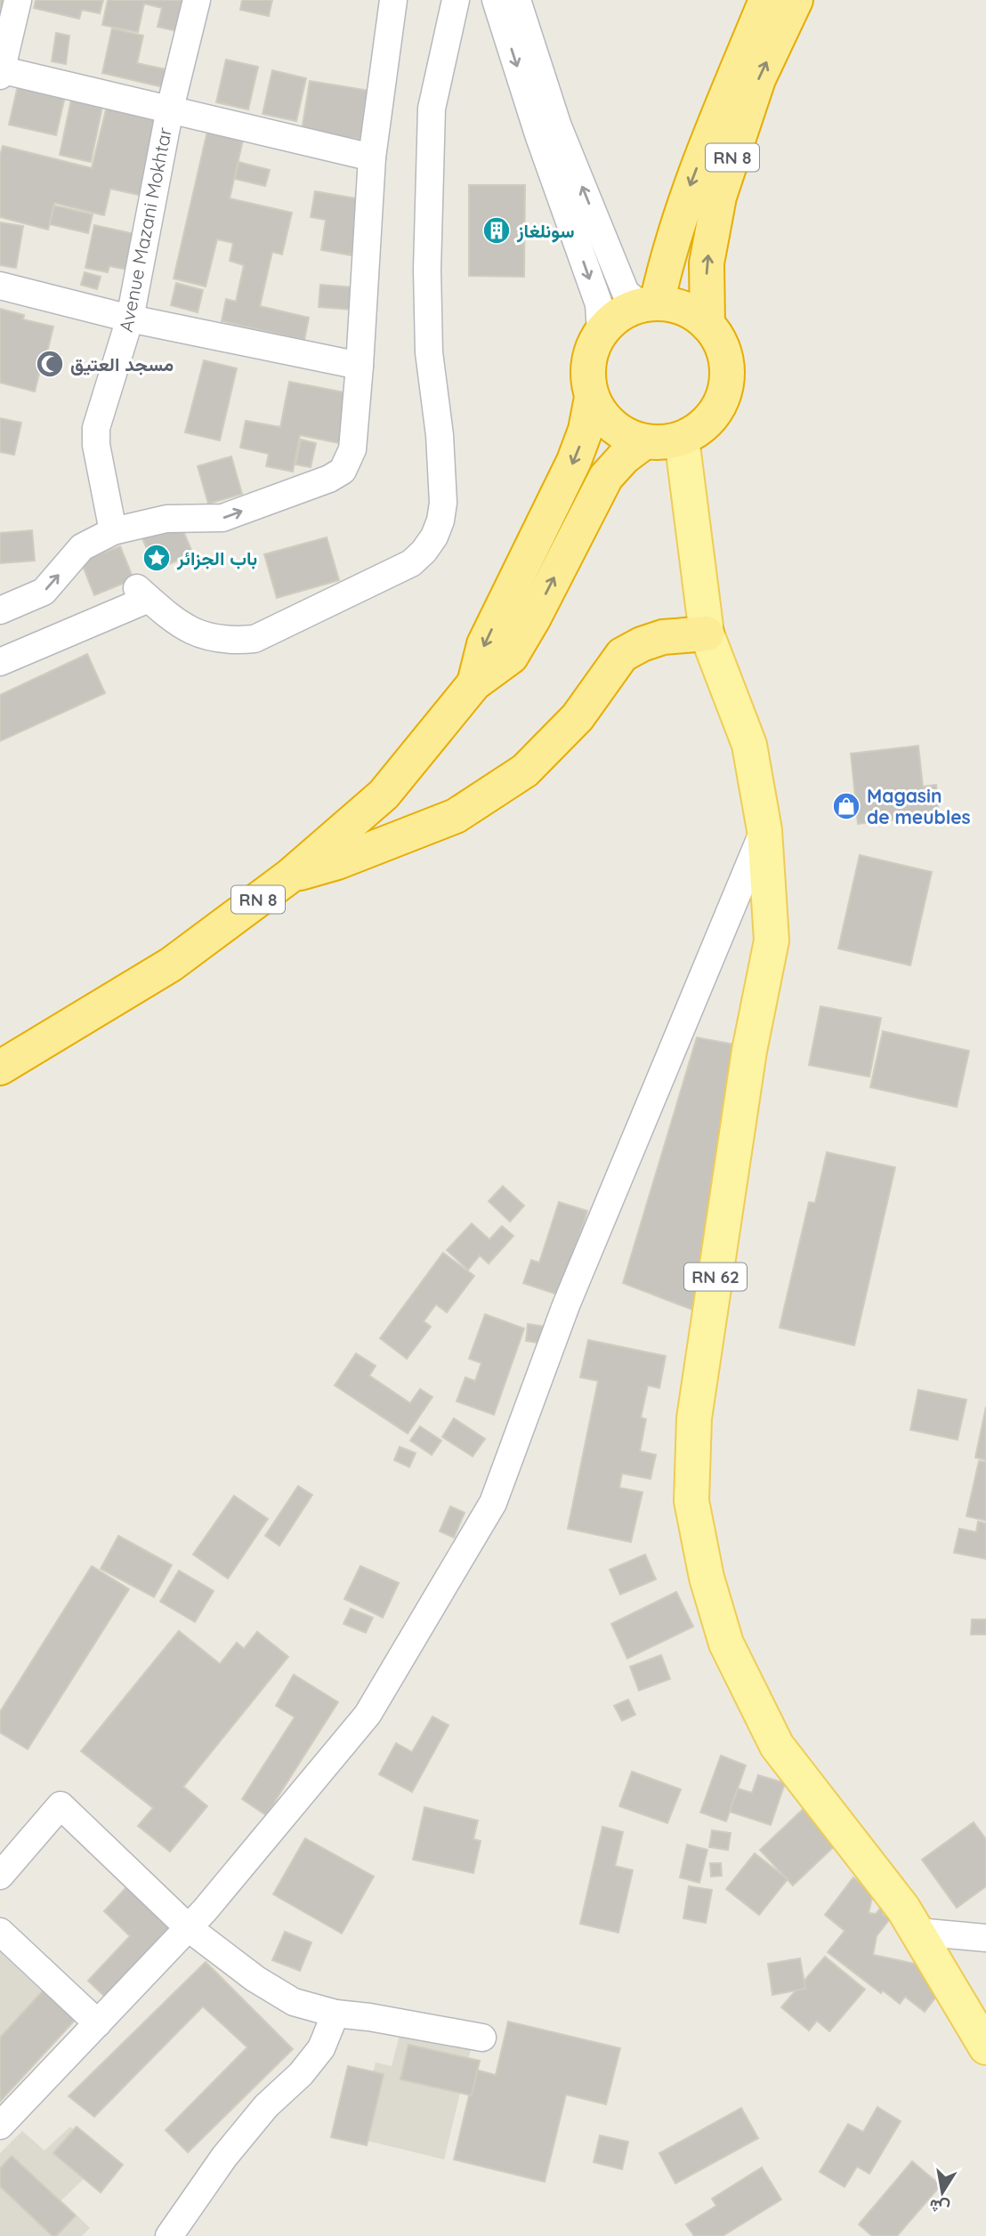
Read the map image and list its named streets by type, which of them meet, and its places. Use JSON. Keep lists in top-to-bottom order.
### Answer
{
  "streets": {
    "highway": ["RN 8"],
    "main road": ["RN 62"],
    "street": ["Avenue Mazani Mokhtar"]
  },
  "crossings": [
    ["RN 8", "RN 62"]
  ],
  "places": {
    "building": ["سونلغاز"],
    "mosque": ["مسجد العتيق"],
    "place": ["باب الجزائر"],
    "shop": ["Magasin de meubles"]
  },
  "north": "bottom"
}
